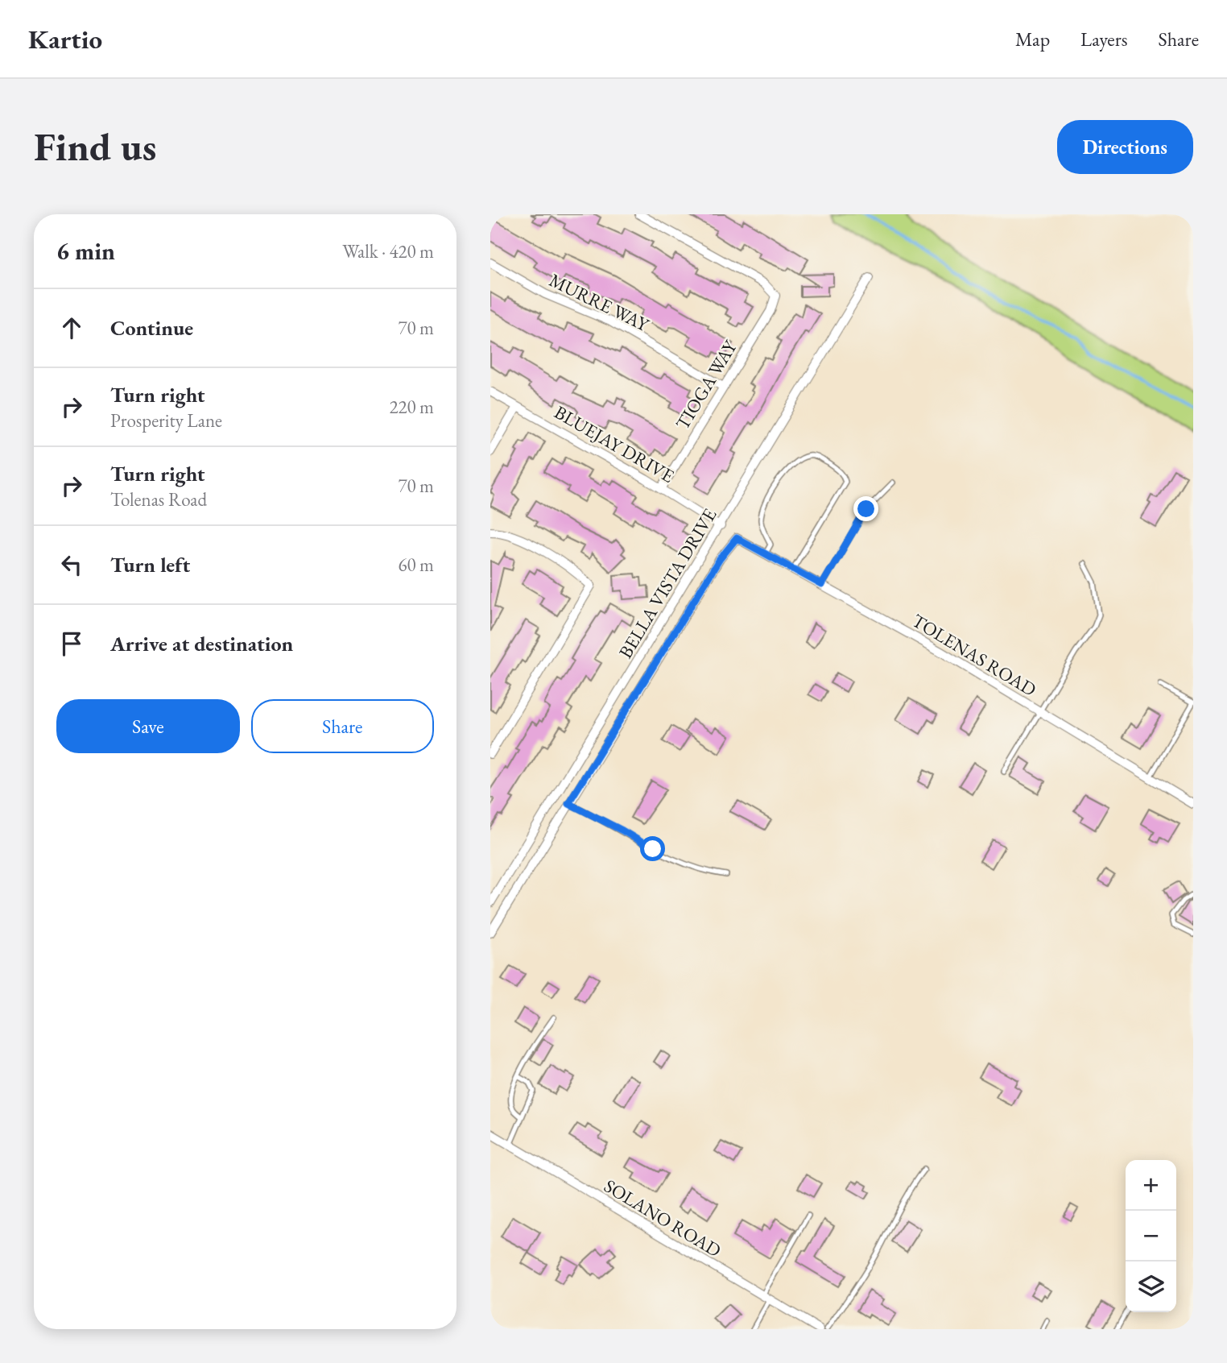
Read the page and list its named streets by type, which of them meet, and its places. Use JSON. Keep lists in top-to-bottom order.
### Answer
{
  "streets": {
    "street": [
      "MURRE WAY",
      "TIOGA WAY",
      "BLUEJAY DRIVE",
      "BELLA VISTA DRIVE",
      "TOLENAS ROAD",
      "SOLANO ROAD"
    ]
  },
  "crossings": [
    ["MURRE WAY", "TIOGA WAY"],
    ["TIOGA WAY", "BLUEJAY DRIVE"],
    ["BLUEJAY DRIVE", "BELLA VISTA DRIVE"]
  ],
  "page": {
    "header": "Kartio",
    "nav": ["Map", "Layers", "Share"],
    "buttons": [
      "Directions",
      ["Save", "Share"]
    ],
    "title": "Find us",
    "heading": ["6 min", "Walk · 420 m"],
    "list": [
      ["Continue", "70 m"],
      ["Turn right", "Prosperity Lane", "220 m"],
      ["Turn right", "Tolenas Road", "70 m"],
      ["Turn left", "60 m"],
      "Arrive at destination"
    ],
    "map_buttons": ["+", "−"]
  }
}
